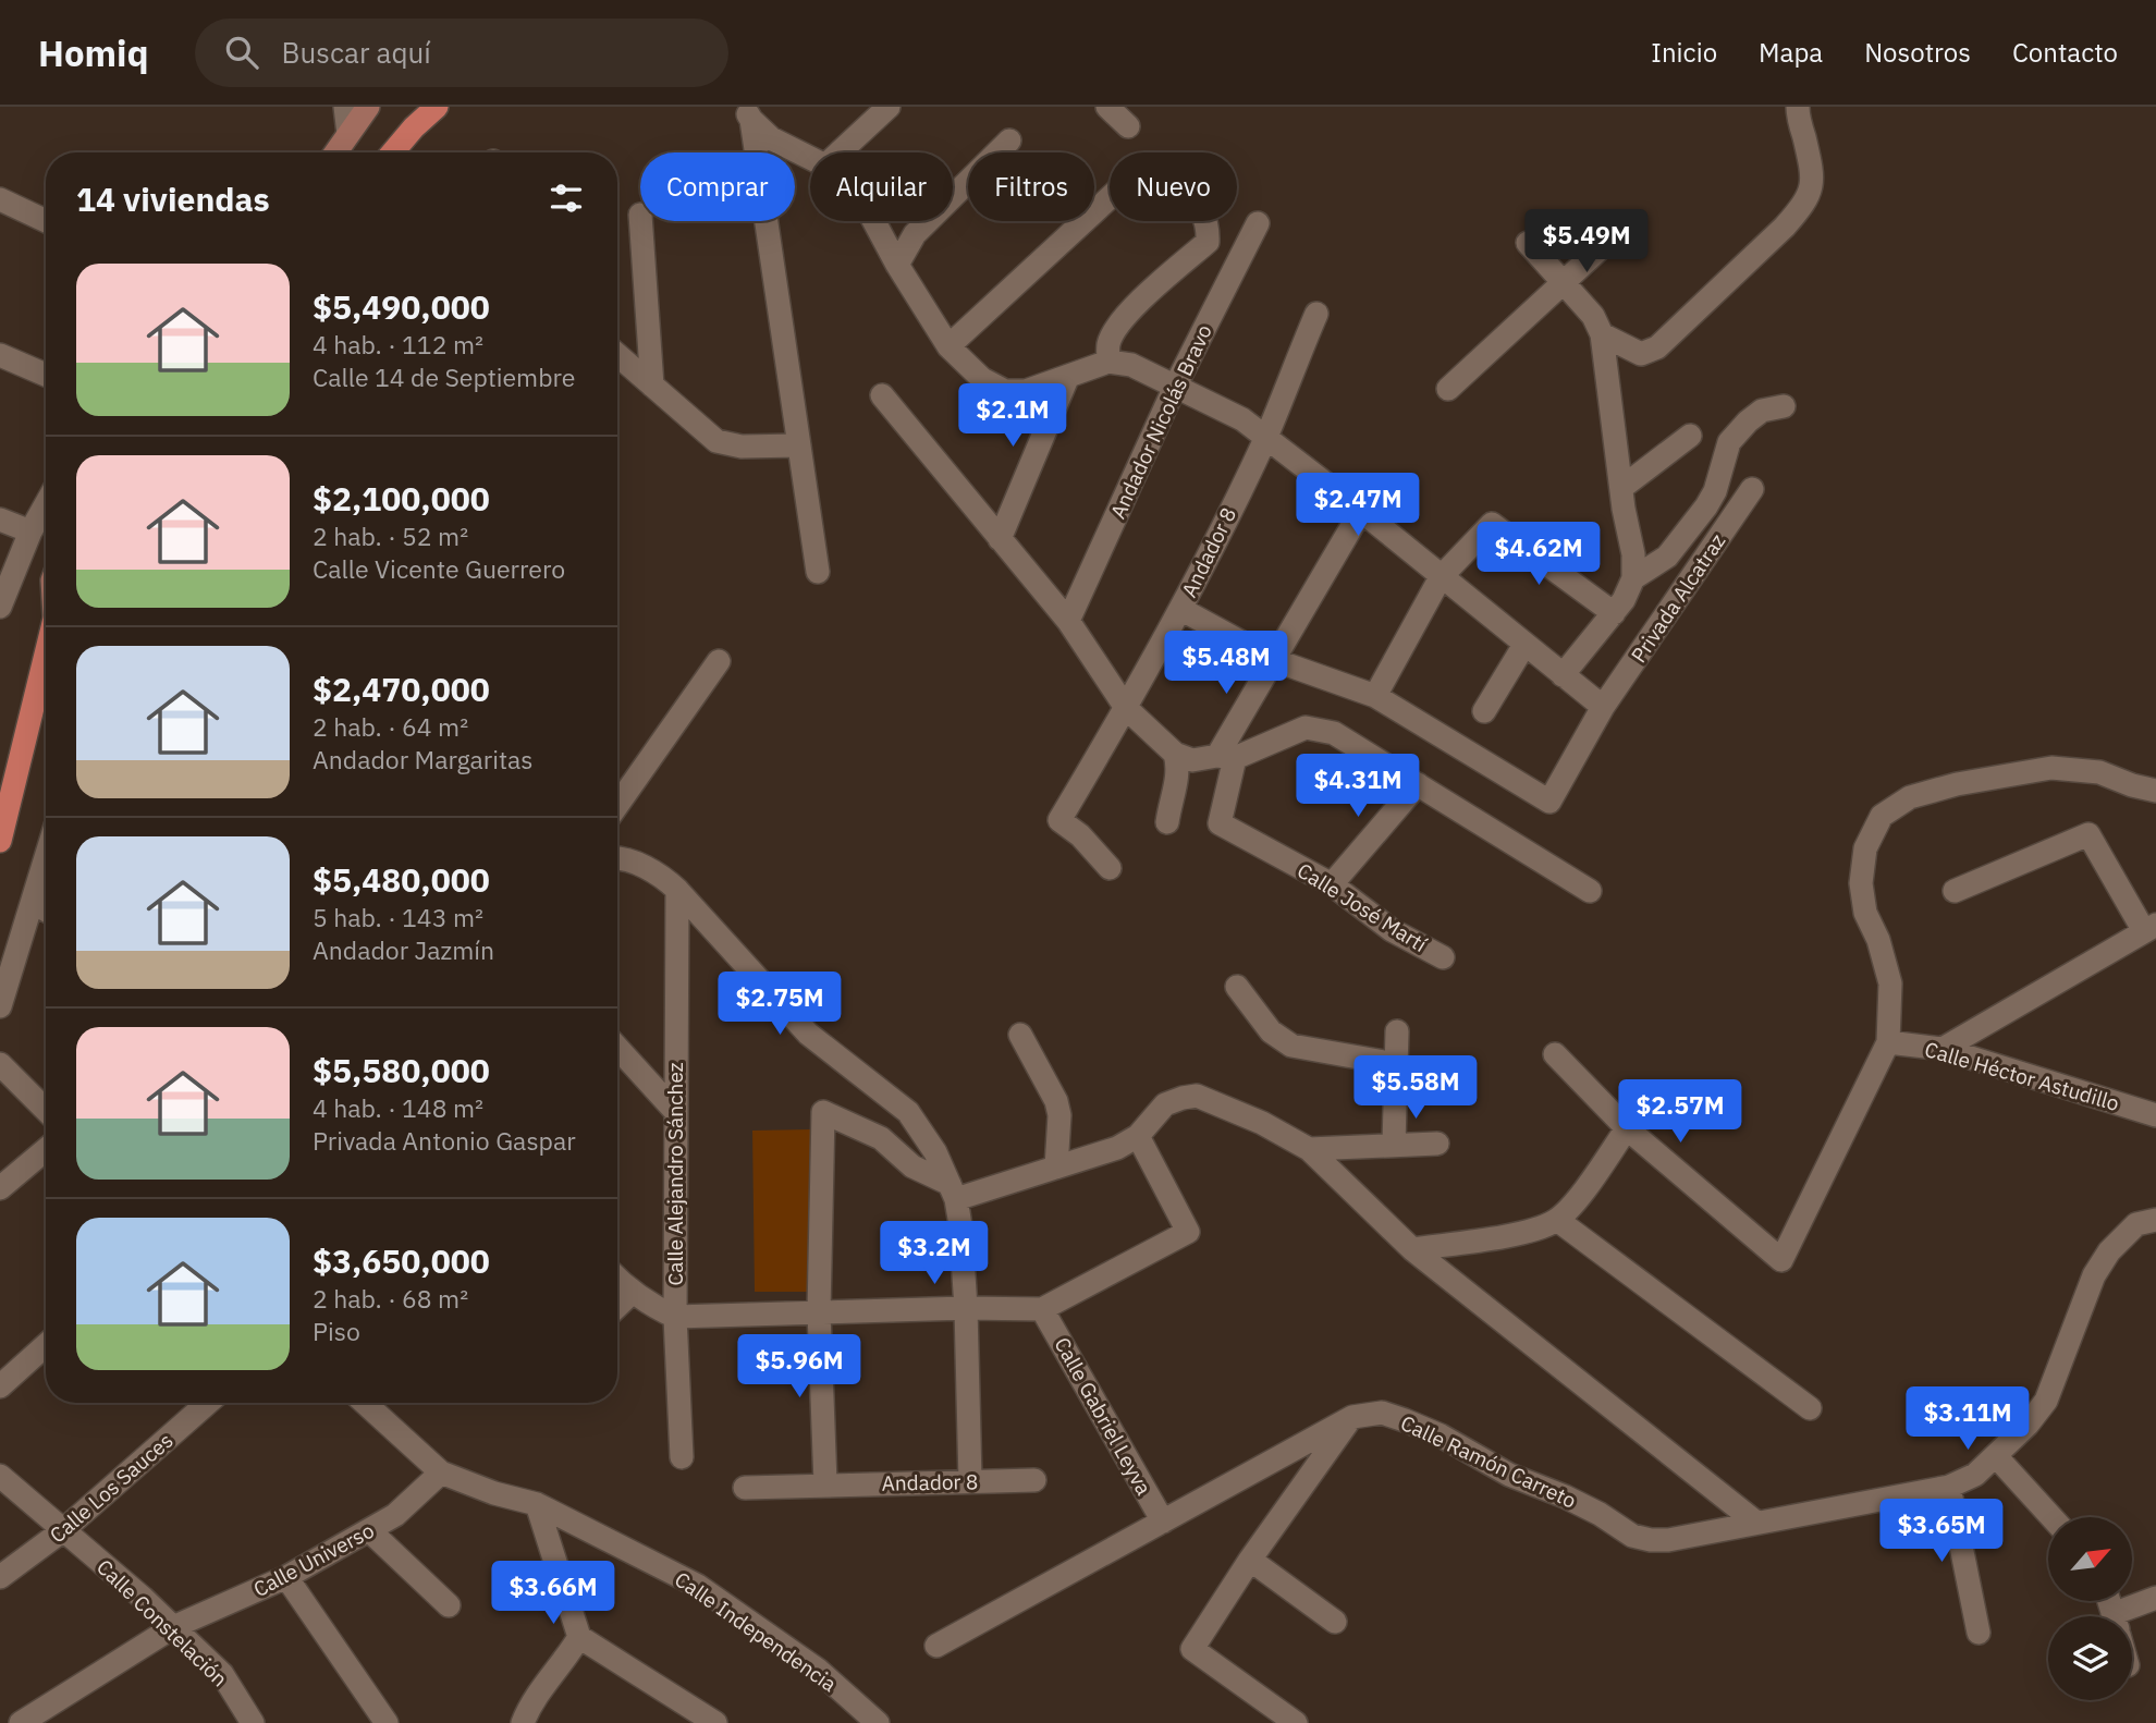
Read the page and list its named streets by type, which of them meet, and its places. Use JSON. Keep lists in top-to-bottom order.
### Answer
{
  "streets": {
    "street": [
      "Andador Nicolás Bravo",
      "Andador 8",
      "Privada Alcatraz",
      "Calle José Martí",
      "Calle Héctor Astudillo",
      "Calle Alejandro Sánchez",
      "Calle Gabriel Leyva",
      "Calle Ramón Carreto",
      "Calle Los Sauces",
      "Calle Universo",
      "Calle Constelación",
      "Calle Independencia"
    ]
  },
  "crossings": [
    ["Calle Gabriel Leyva", "Calle Ramón Carreto"],
    ["Calle Los Sauces", "Calle Constelación"],
    ["Calle Universo", "Calle Constelación"],
    ["Calle Universo", "Calle Independencia"]
  ],
  "north": "top right",
  "page": {
    "header": "Homiq",
    "search": "Buscar aquí",
    "nav": [
      "Inicio",
      "Mapa",
      "Nosotros",
      "Contacto"
    ],
    "chip": [
      "Comprar",
      "Alquilar",
      "Filtros",
      "Nuevo"
    ],
    "heading": "14 viviendas",
    "price": [
      "$5.49M",
      "$2.1M",
      "$2.47M",
      "$4.62M",
      "$5.48M",
      "$4.31M",
      "$2.75M",
      "$5.58M",
      "$2.57M",
      "$3.2M",
      "$5.96M",
      "$3.11M",
      "$3.65M",
      "$3.66M"
    ],
    "list": [
      {
        "name": "$5,490,000",
        "note": "4 hab. · 112 m² · Calle 14 de Septiembre"
      },
      {
        "name": "$2,100,000",
        "note": "2 hab. · 52 m² · Calle Vicente Guerrero"
      },
      {
        "name": "$2,470,000",
        "note": "2 hab. · 64 m² · Andador Margaritas"
      },
      {
        "name": "$5,480,000",
        "note": "5 hab. · 143 m² · Andador Jazmín"
      },
      {
        "name": "$5,580,000",
        "note": "4 hab. · 148 m² · Privada Antonio Gaspar"
      },
      {
        "name": "$3,650,000",
        "note": "2 hab. · 68 m² · Piso"
      }
    ]
  }
}
